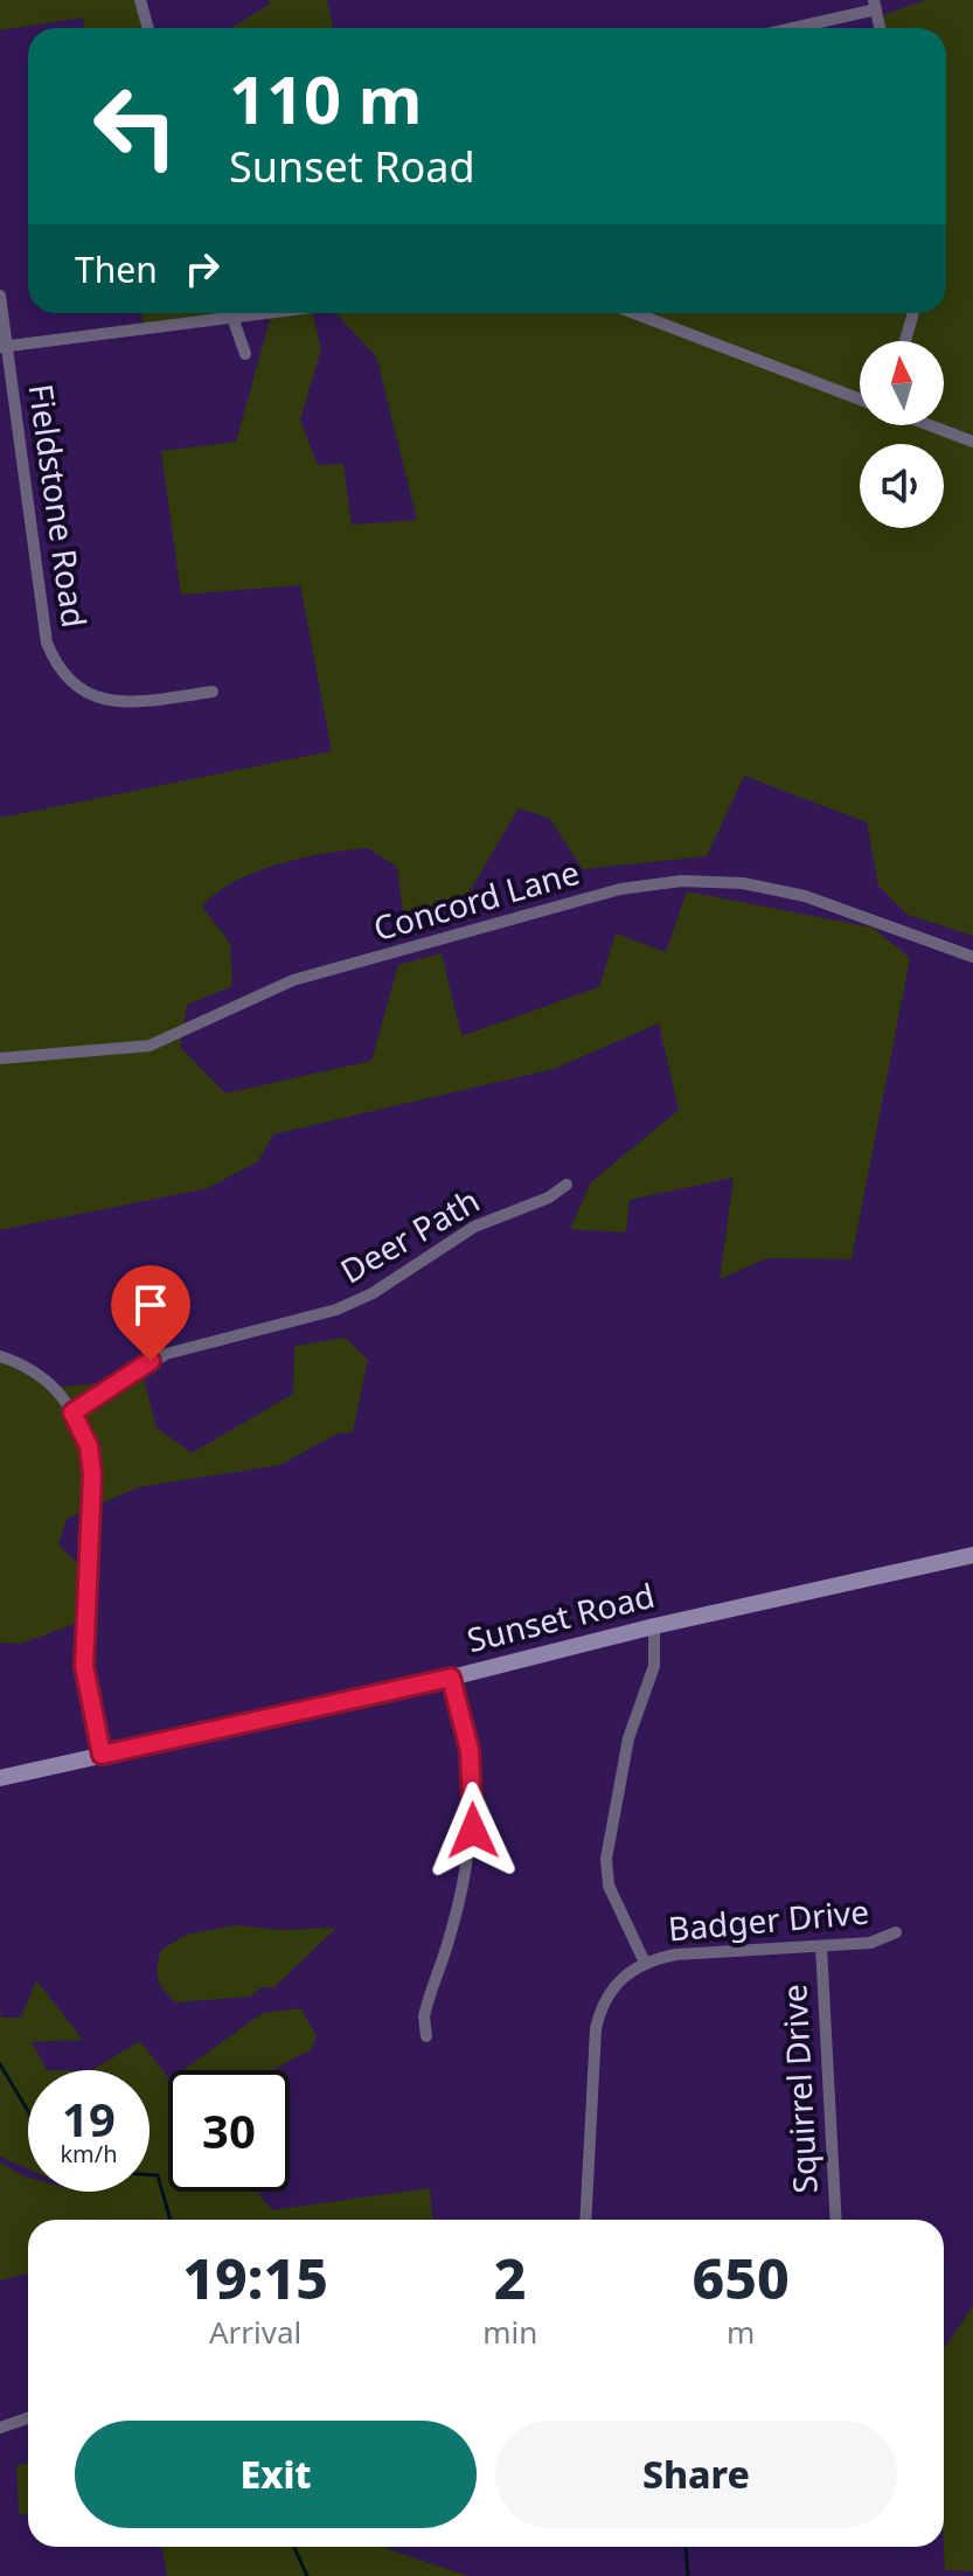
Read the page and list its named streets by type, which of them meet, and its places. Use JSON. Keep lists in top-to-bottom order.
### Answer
{
  "streets": {
    "street": [
      "Fieldstone Road",
      "Concord Lane",
      "Deer Path",
      "Sunset Road",
      "Badger Drive",
      "Squirrel Drive"
    ]
  },
  "crossings": [
    ["Badger Drive", "Squirrel Drive"]
  ],
  "north": "top",
  "page": {
    "turn": ["110 m", "Sunset Road"],
    "then": "Then",
    "speed": "19 km/h",
    "limit": "30",
    "eta": [
      "19:15",
      "Arrival",
      "2",
      "min",
      "650",
      "m"
    ],
    "buttons": ["Exit", "Share"]
  }
}
